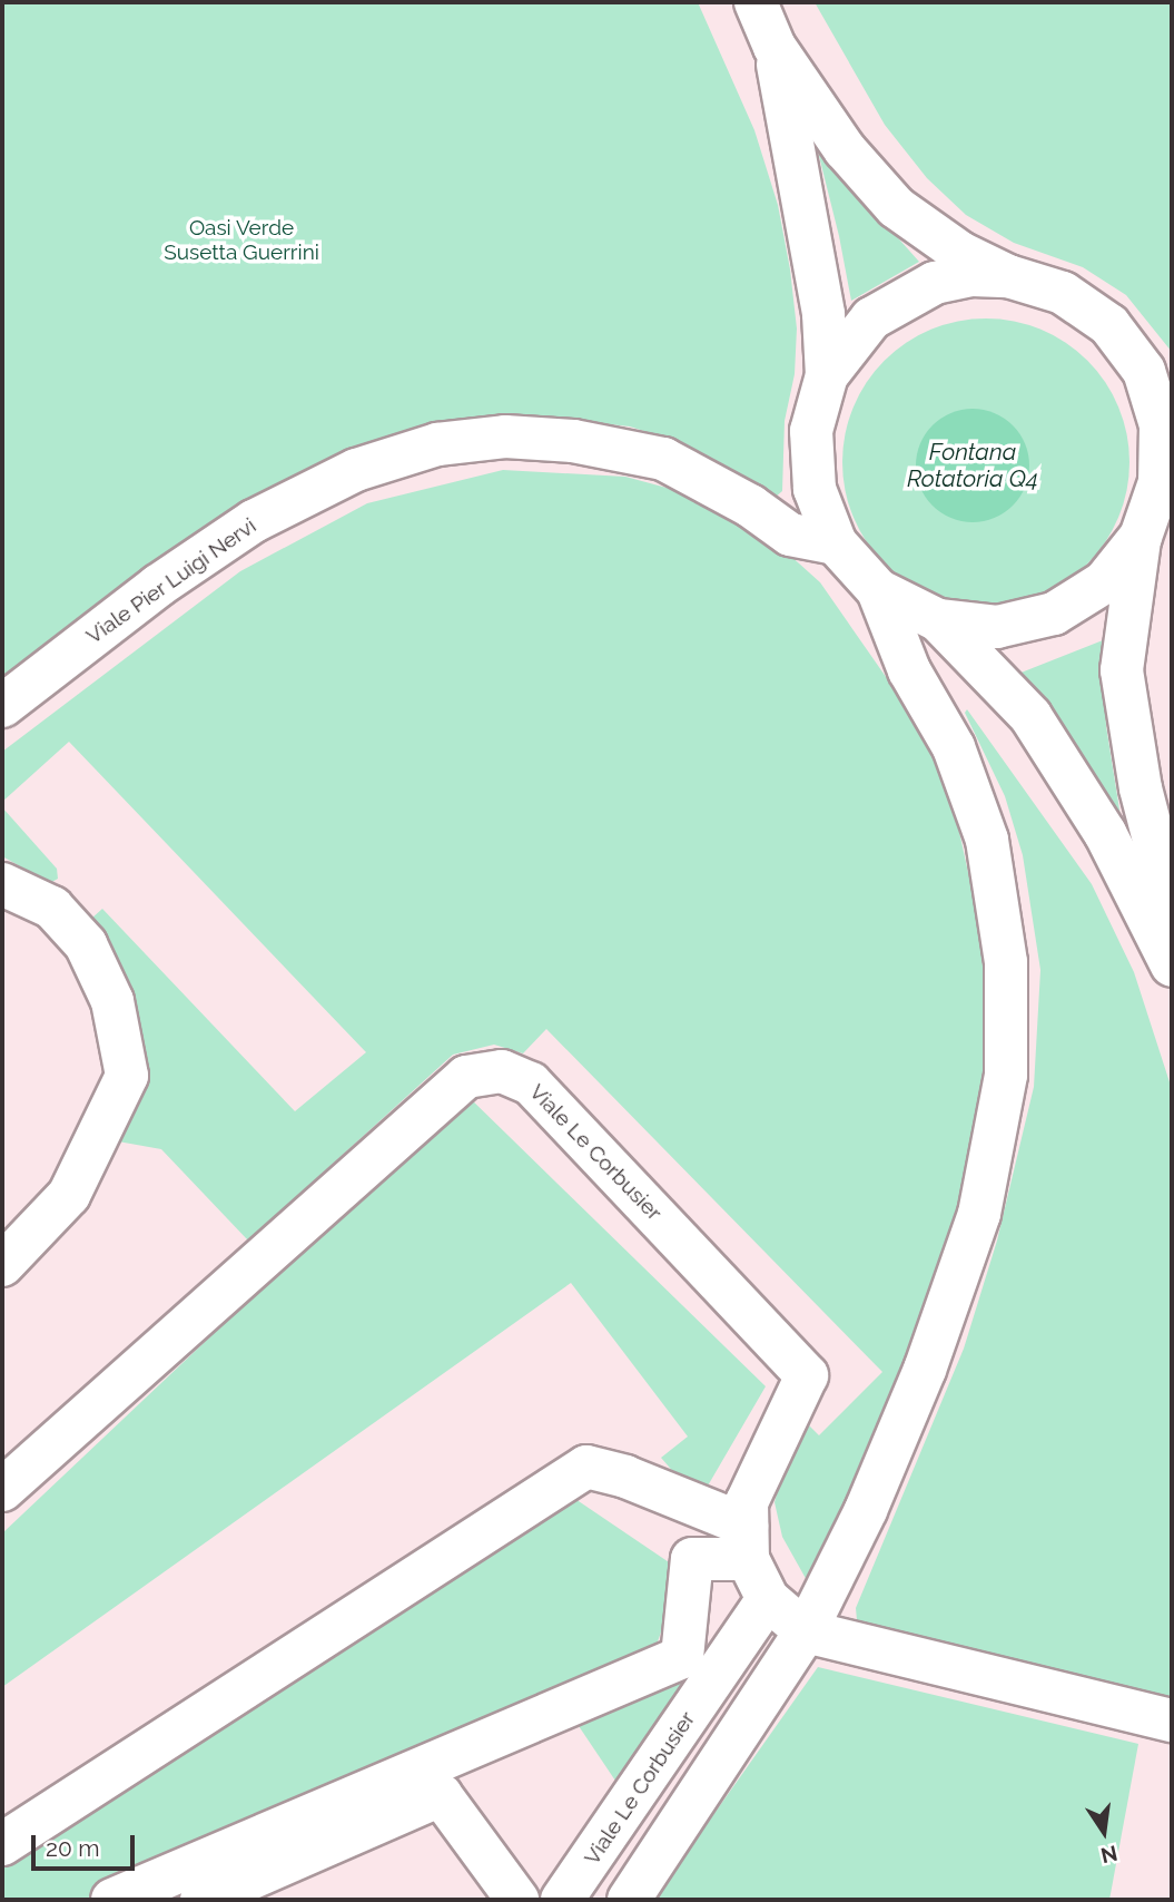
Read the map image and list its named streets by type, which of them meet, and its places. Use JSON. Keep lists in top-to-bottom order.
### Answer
{
  "streets": {
    "street": ["Viale Pier Luigi Nervi", "Viale Le Corbusier"]
  },
  "water": ["Fontana Rotatoria Q4"],
  "parks": ["Oasi Verde Susetta Guerrini"],
  "scale_bar": "20 m",
  "north": "bottom"
}
